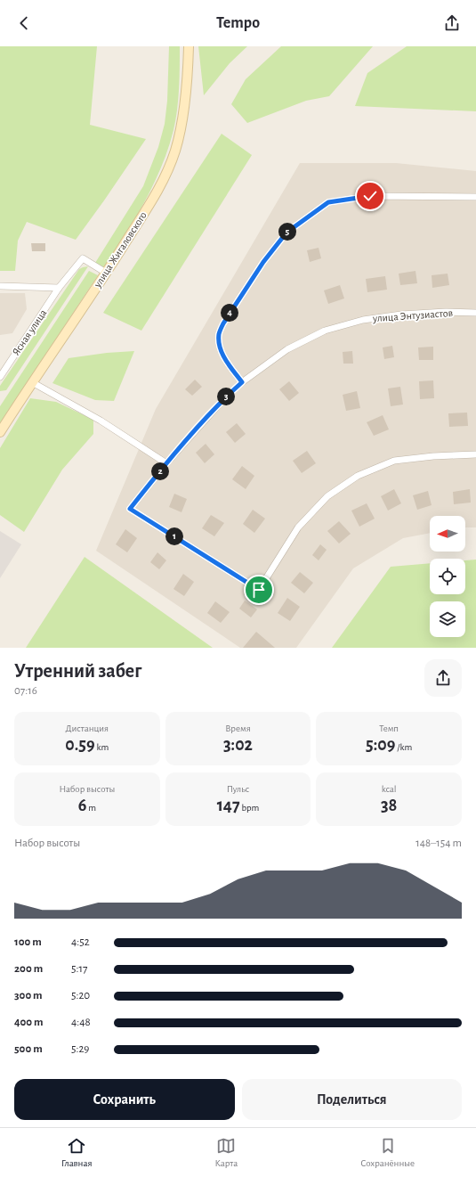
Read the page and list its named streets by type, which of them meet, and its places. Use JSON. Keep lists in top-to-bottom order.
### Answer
{
  "streets": {
    "main road": ["улица Жигаловского"],
    "street": ["улица Энтузиастов", "Ясная улица"]
  },
  "crossings": [
    ["улица Жигаловского", "Ясная улица"]
  ],
  "north": "left",
  "page": {
    "header": "Tempo",
    "pins": [
      "5",
      "4",
      "3",
      "2",
      "1"
    ],
    "heading": ["Утренний забег", "07:16"],
    "stats": [
      ["Дистанция", "0.59 km"],
      ["Время", "3:02"],
      ["Темп", "5:09 /km"],
      ["Набор высоты", "6 m"],
      ["Пульс", "147 bpm"],
      ["kcal", "38"]
    ],
    "chart": ["Набор высоты", "148–154 m"],
    "list": [
      {
        "name": "100 m",
        "note": "4:52"
      },
      {
        "name": "200 m",
        "note": "5:17"
      },
      {
        "name": "300 m",
        "note": "5:20"
      },
      {
        "name": "400 m",
        "note": "4:48"
      },
      {
        "name": "500 m",
        "note": "5:29"
      }
    ],
    "buttons": ["Сохранить", "Поделиться"],
    "tabs": ["Главная", "Карта", "Сохранённые"]
  }
}
